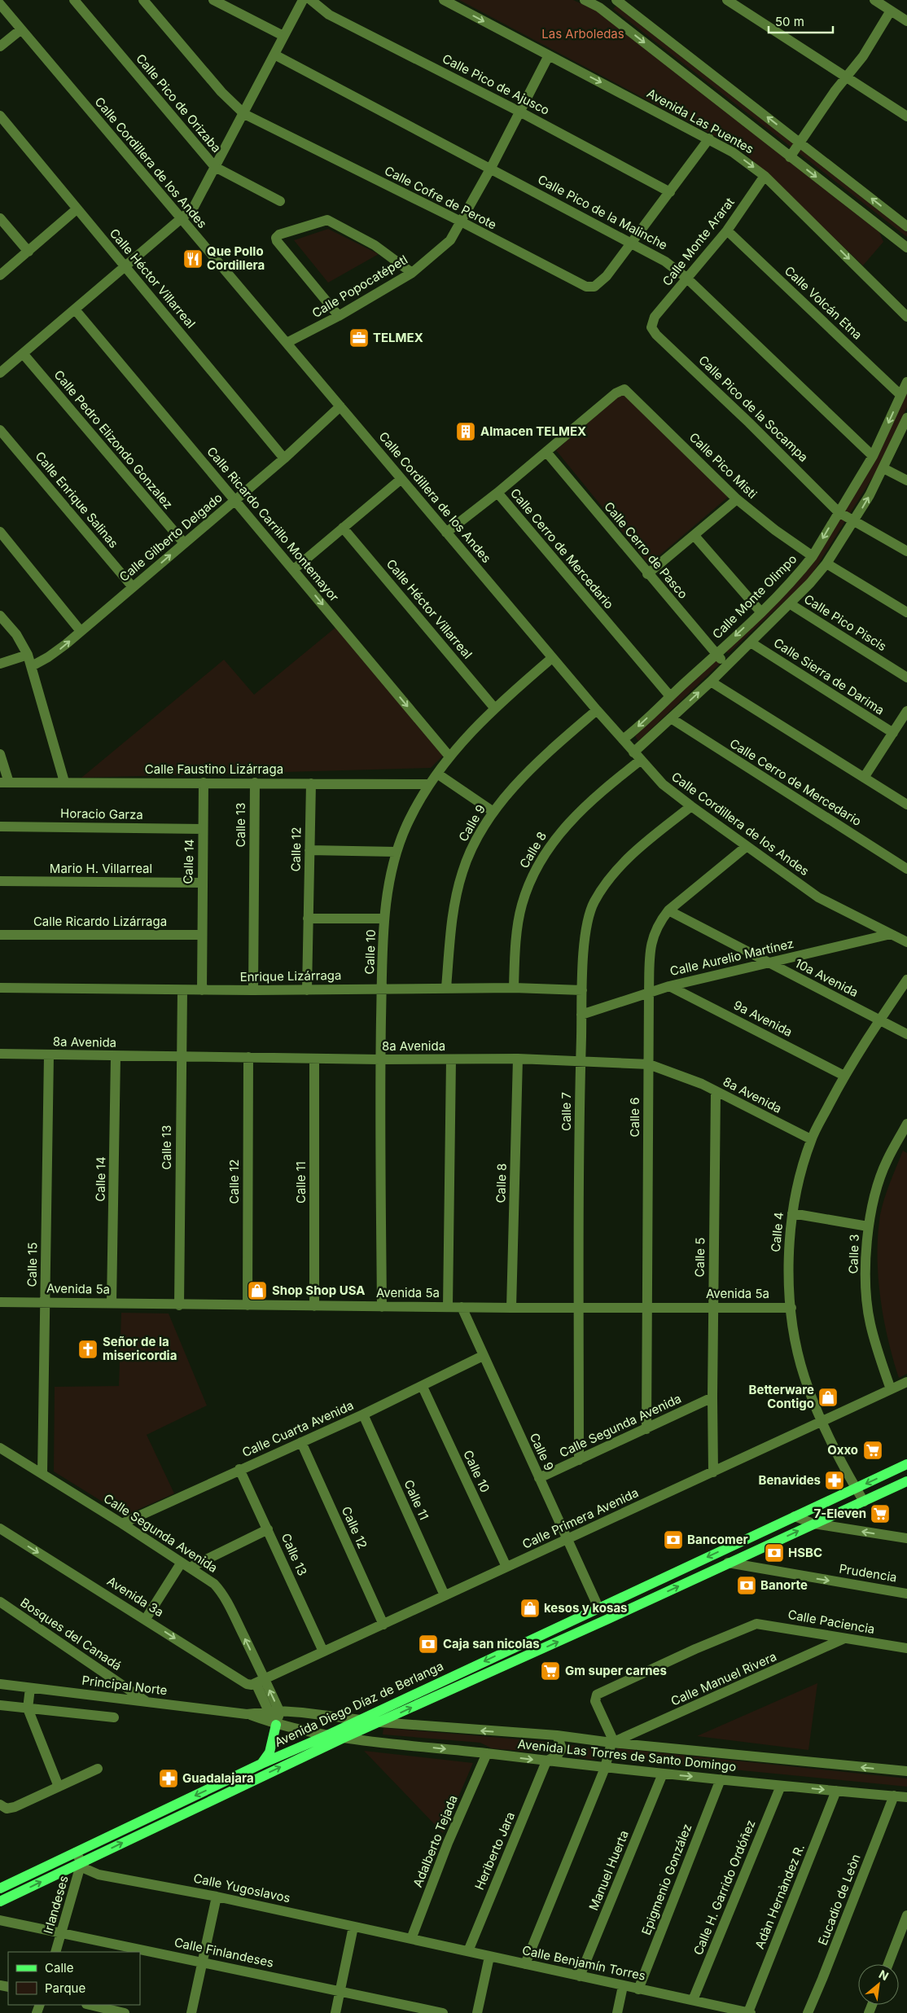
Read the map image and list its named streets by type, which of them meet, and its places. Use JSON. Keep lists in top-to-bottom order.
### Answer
{
  "streets": {
    "main road": ["Avenida Diego Díaz de Berlanga"],
    "street": [
      "Calle Pico de Ajusco",
      "Calle Pico de Orizaba",
      "Avenida Las Puentes",
      "Calle Cordillera de los Andes",
      "Calle Cofre de Perote",
      "Calle Pico de la Malinche",
      "Calle Monte Ararat",
      "Calle Héctor Villarreal",
      "Calle Popocatépetl",
      "Calle Volcán Etna",
      "Calle Pico de la Socampa",
      "Calle Pedro Elizondo Gonzalez",
      "Calle Pico Misti",
      "Calle Enrique Salinas",
      "Calle Ricardo Carrillo Montemayor",
      "Calle Gilberto Delgado",
      "Calle Cerro de Mercedario",
      "Calle Cerro de Pasco",
      "Calle Monte Olimpo",
      "Calle Pico Piscis",
      "Calle Sierra de Darima",
      "Calle Faustino Lizárraga",
      "Horacio Garza",
      "Calle 9",
      "Calle 13",
      "Calle 12",
      "Calle 8",
      "Calle 14",
      "Mario H. Villarreal",
      "Calle Ricardo Lizárraga",
      "Calle 10",
      "Calle Aurelio Martínez",
      "Enrique Lizárraga",
      "10a Avenida",
      "9a Avenida",
      "8a Avenida",
      "Calle 7",
      "Calle 6",
      "Calle 11",
      "Calle 4",
      "Calle 3",
      "Calle 5",
      "Calle 15",
      "Avenida 5a",
      "Calle Segunda Avenida",
      "Calle Cuarta Avenida",
      "Calle Primera Avenida",
      "Prudencia",
      "Avenida 3a",
      "Calle Paciencia",
      "Bosques del Canadá",
      "Calle Manuel Rivera",
      "Principal Norte",
      "Avenida Las Torres de Santo Domingo",
      "Adalberto Tejada",
      "Heriberto Jara",
      "Manuel Huerta",
      "Epigmenio González",
      "Calle H. Garrido Ordóñez",
      "Calle Yugoslavos",
      "Adàn Hernàndez R.",
      "Eucadio de Leòn",
      "Irlandeses",
      "Calle Finlandeses",
      "Calle Benjamín Torres"
    ]
  },
  "crossings": [
    ["Calle Pico de Ajusco", "Calle Cofre de Perote"],
    ["Calle Pico de Ajusco", "Calle Popocatépetl"],
    ["Avenida Las Puentes", "Calle Cofre de Perote"],
    ["Avenida Las Puentes", "Calle Monte Ararat"],
    ["Avenida Las Puentes", "Calle Popocatépetl"],
    ["Calle Cordillera de los Andes", "Calle Popocatépetl"],
    ["Calle Cordillera de los Andes", "Calle Gilberto Delgado"],
    ["Calle Cordillera de los Andes", "Calle Monte Olimpo"],
    ["Calle Cordillera de los Andes", "Calle 9"],
    ["Calle Cordillera de los Andes", "Calle 8"],
    ["Calle Cordillera de los Andes", "Calle 10"],
    ["Calle Cordillera de los Andes", "Calle Aurelio Martínez"],
    ["Calle Cordillera de los Andes", "Calle 7"],
    ["Calle Cordillera de los Andes", "Calle 6"],
    ["Calle Cofre de Perote", "Calle Pico de la Malinche"],
    ["Calle Cofre de Perote", "Calle Popocatépetl"],
    ["Calle Pico de la Malinche", "Calle Monte Ararat"],
    ["Calle Pico de la Malinche", "Calle Popocatépetl"],
    ["Calle Pico de la Malinche", "Calle Monte Olimpo"],
    ["Calle Monte Ararat", "Calle Volcán Etna"],
    ["Calle Monte Ararat", "Calle Pico de la Socampa"],
    ["Calle Héctor Villarreal", "Calle Gilberto Delgado"],
    ["Calle Héctor Villarreal", "Calle 10"],
    ["Calle Volcán Etna", "Calle Monte Olimpo"],
    ["Calle Pico de la Socampa", "Calle Monte Olimpo"],
    ["Calle Pedro Elizondo Gonzalez", "Calle Gilberto Delgado"],
    ["Calle Pico Misti", "Calle Cerro de Pasco"],
    ["Calle Pico Misti", "Calle Monte Olimpo"],
    ["Calle Enrique Salinas", "Calle Gilberto Delgado"],
    ["Calle Ricardo Carrillo Montemayor", "Calle Gilberto Delgado"],
    ["Calle Ricardo Carrillo Montemayor", "Calle 10"],
    ["Calle Cerro de Mercedario", "Calle Monte Olimpo"],
    ["Calle Cerro de Pasco", "Calle Monte Olimpo"],
    ["Calle Faustino Lizárraga", "Calle 13"],
    ["Calle Faustino Lizárraga", "Calle 12"],
    ["Calle Faustino Lizárraga", "Calle 14"],
    ["Calle Faustino Lizárraga", "Calle 10"],
    ["Horacio Garza", "Calle 14"],
    ["Calle 9", "Enrique Lizárraga"],
    ["Calle 9", "Avenida 5a"],
    ["Calle 9", "Calle Segunda Avenida"],
    ["Calle 9", "Calle Cuarta Avenida"],
    ["Calle 9", "Calle Primera Avenida"],
    ["Calle 9", "Avenida Diego Díaz de Berlanga"],
    ["Calle 13", "Enrique Lizárraga"],
    ["Calle 13", "8a Avenida"],
    ["Calle 13", "Avenida 5a"],
    ["Calle 13", "Calle Cuarta Avenida"],
    ["Calle 13", "Calle Primera Avenida"],
    ["Calle 12", "Enrique Lizárraga"],
    ["Calle 12", "8a Avenida"],
    ["Calle 12", "Avenida 5a"],
    ["Calle 12", "Calle Cuarta Avenida"],
    ["Calle 12", "Calle Primera Avenida"],
    ["Calle 8", "Enrique Lizárraga"],
    ["Calle 8", "8a Avenida"],
    ["Calle 8", "Avenida 5a"],
    ["Calle 14", "Mario H. Villarreal"],
    ["Calle 14", "Calle Ricardo Lizárraga"],
    ["Calle 14", "Enrique Lizárraga"],
    ["Calle 14", "8a Avenida"],
    ["Calle 14", "Avenida 5a"],
    ["Calle 10", "Enrique Lizárraga"],
    ["Calle 10", "8a Avenida"],
    ["Calle 10", "Avenida 5a"],
    ["Calle 10", "Calle Cuarta Avenida"],
    ["Calle 10", "Calle Primera Avenida"],
    ["Calle Aurelio Martínez", "10a Avenida"],
    ["Calle Aurelio Martínez", "9a Avenida"],
    ["Calle Aurelio Martínez", "Calle 7"],
    ["Calle Aurelio Martínez", "Calle 6"],
    ["Enrique Lizárraga", "Calle 7"],
    ["10a Avenida", "Calle 6"],
    ["10a Avenida", "Calle 4"],
    ["9a Avenida", "Calle 4"],
    ["8a Avenida", "Calle 7"],
    ["8a Avenida", "Calle 6"],
    ["8a Avenida", "Calle 11"],
    ["8a Avenida", "Calle 4"],
    ["8a Avenida", "Calle 5"],
    ["8a Avenida", "Calle 15"],
    ["Calle 7", "Avenida 5a"],
    ["Calle 7", "Calle Segunda Avenida"],
    ["Calle 6", "Avenida 5a"],
    ["Calle 6", "Calle Segunda Avenida"],
    ["Calle 11", "Avenida 5a"],
    ["Calle 11", "Calle Cuarta Avenida"],
    ["Calle 11", "Calle Primera Avenida"],
    ["Calle 4", "Avenida 5a"],
    ["Calle 4", "Calle Primera Avenida"],
    ["Calle 4", "Avenida Diego Díaz de Berlanga"],
    ["Calle 3", "Calle Primera Avenida"],
    ["Calle 5", "Avenida 5a"],
    ["Calle 5", "Calle Segunda Avenida"],
    ["Calle 5", "Calle Primera Avenida"],
    ["Calle 15", "Avenida 5a"],
    ["Calle 15", "Calle Segunda Avenida"],
    ["Calle Segunda Avenida", "Calle Cuarta Avenida"],
    ["Calle Segunda Avenida", "Calle Primera Avenida"],
    ["Calle Segunda Avenida", "Avenida 3a"],
    ["Calle Segunda Avenida", "Principal Norte"],
    ["Calle Primera Avenida", "Avenida 3a"],
    ["Prudencia", "Avenida Diego Díaz de Berlanga"],
    ["Calle Paciencia", "Calle Manuel Rivera"],
    ["Calle Paciencia", "Avenida Las Torres de Santo Domingo"],
    ["Bosques del Canadá", "Principal Norte"],
    ["Calle Manuel Rivera", "Avenida Las Torres de Santo Domingo"],
    ["Principal Norte", "Avenida Diego Díaz de Berlanga"],
    ["Principal Norte", "Avenida Las Torres de Santo Domingo"],
    ["Avenida Diego Díaz de Berlanga", "Avenida Las Torres de Santo Domingo"],
    ["Avenida Diego Díaz de Berlanga", "Calle Yugoslavos"],
    ["Avenida Diego Díaz de Berlanga", "Irlandeses"],
    ["Avenida Las Torres de Santo Domingo", "Adalberto Tejada"],
    ["Avenida Las Torres de Santo Domingo", "Heriberto Jara"],
    ["Avenida Las Torres de Santo Domingo", "Manuel Huerta"],
    ["Avenida Las Torres de Santo Domingo", "Epigmenio González"],
    ["Avenida Las Torres de Santo Domingo", "Calle H. Garrido Ordóñez"],
    ["Avenida Las Torres de Santo Domingo", "Adàn Hernàndez R."],
    ["Avenida Las Torres de Santo Domingo", "Eucadio de Leòn"],
    ["Adalberto Tejada", "Calle Yugoslavos"],
    ["Adalberto Tejada", "Calle Benjamín Torres"],
    ["Heriberto Jara", "Calle Benjamín Torres"],
    ["Manuel Huerta", "Calle Benjamín Torres"],
    ["Epigmenio González", "Calle Benjamín Torres"],
    ["Calle H. Garrido Ordóñez", "Calle Benjamín Torres"],
    ["Calle Yugoslavos", "Irlandeses"],
    ["Calle Yugoslavos", "Calle Benjamín Torres"],
    ["Adàn Hernàndez R.", "Calle Benjamín Torres"],
    ["Irlandeses", "Calle Finlandeses"]
  ],
  "one_way": ["Calle Ricardo Carrillo Montemayor", "Avenida 3a"],
  "parks": ["Las Arboledas"],
  "places": {
    "restaurant": ["Que Pollo Cordillera"],
    "office": ["TELMEX"],
    "building": ["Almacen TELMEX"],
    "shop": ["Shop Shop USA", "Betterware Contigo", "kesos y kosas"],
    "church": ["Señor de la misericordia"],
    "supermarket": ["Oxxo", "7-Eleven", "Gm super carnes"],
    "pharmacy": ["Benavides", "Guadalajara"],
    "bank": [
      "Bancomer",
      "HSBC",
      "Banorte",
      "Caja san nicolas"
    ]
  },
  "legend": ["Calle", "Parque"],
  "scale_bar": "50 m",
  "north": "top right"
}
